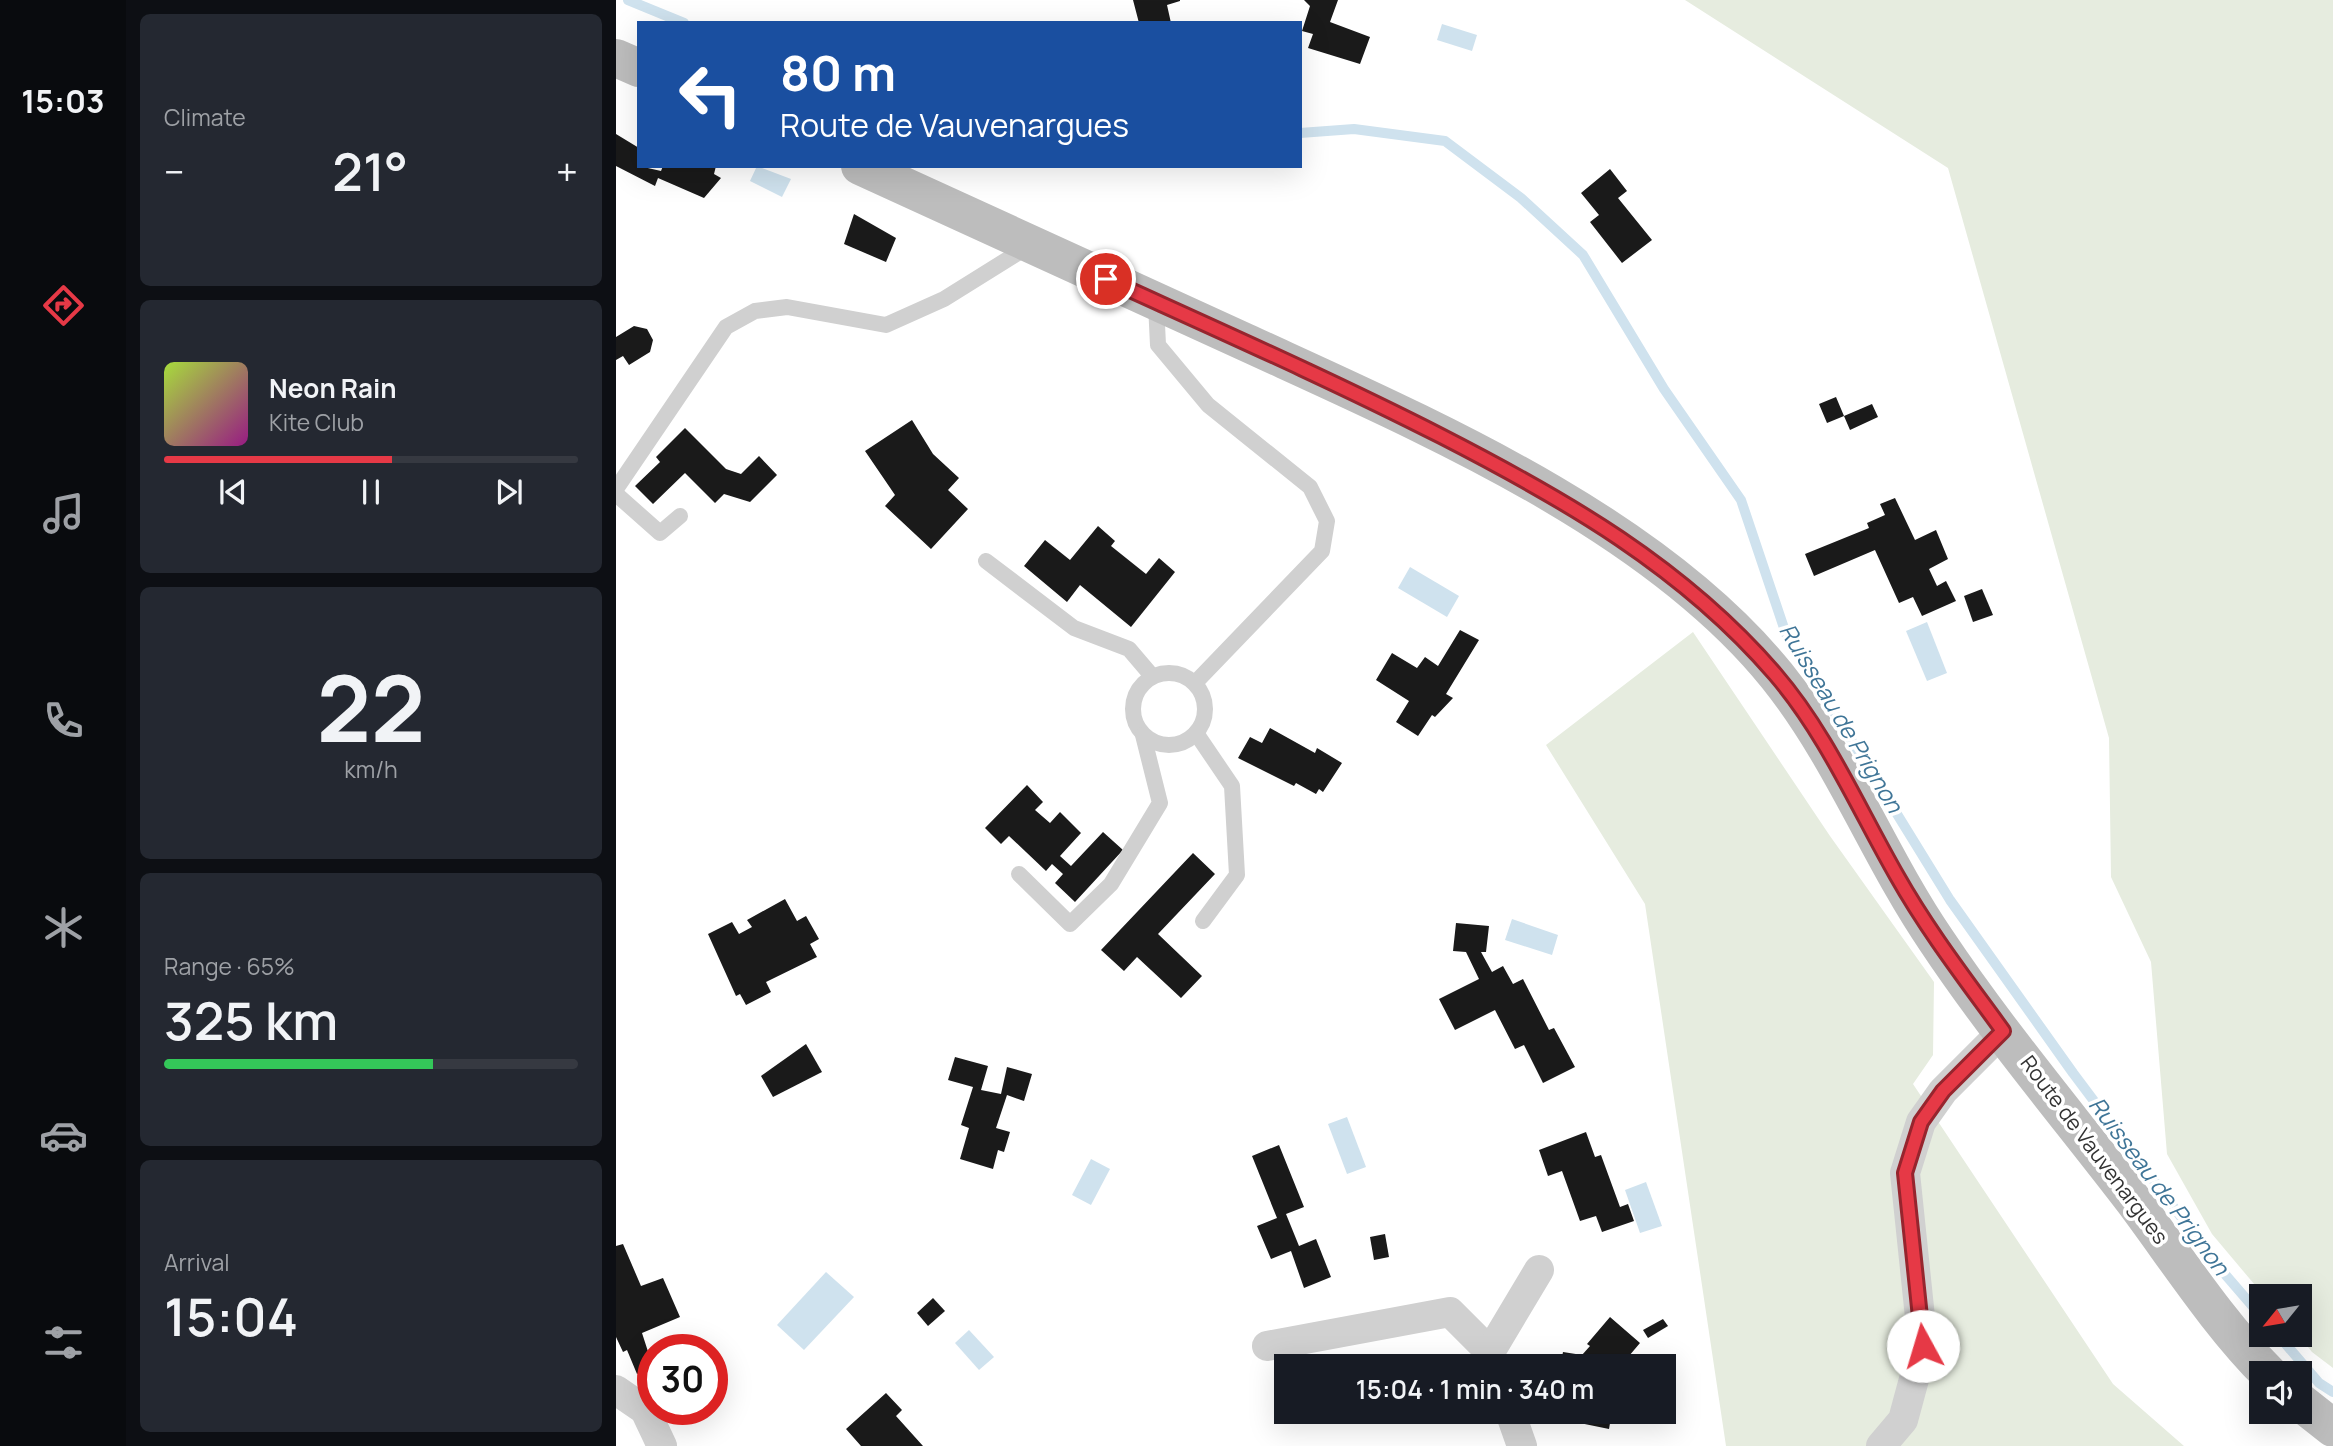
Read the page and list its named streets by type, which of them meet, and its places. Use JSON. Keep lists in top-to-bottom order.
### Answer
{
  "streets": {
    "main road": ["Route de Vauvenargues"]
  },
  "water": ["Ruisseau de Prignon"],
  "north": "bottom left",
  "page": {
    "tabs": "15:03",
    "tile": [
      "Climate",
      ["22", "km/h"],
      ["Range · 65%", "325 km"],
      ["Arrival", "15:04"]
    ],
    "turn": ["80 m", "Route de Vauvenargues"],
    "heat": ["−", "21°", "+"],
    "song": ["Neon Rain", "Kite Club"],
    "limit": "30",
    "trip": "15:04 · 1 min · 340 m"
  }
}
